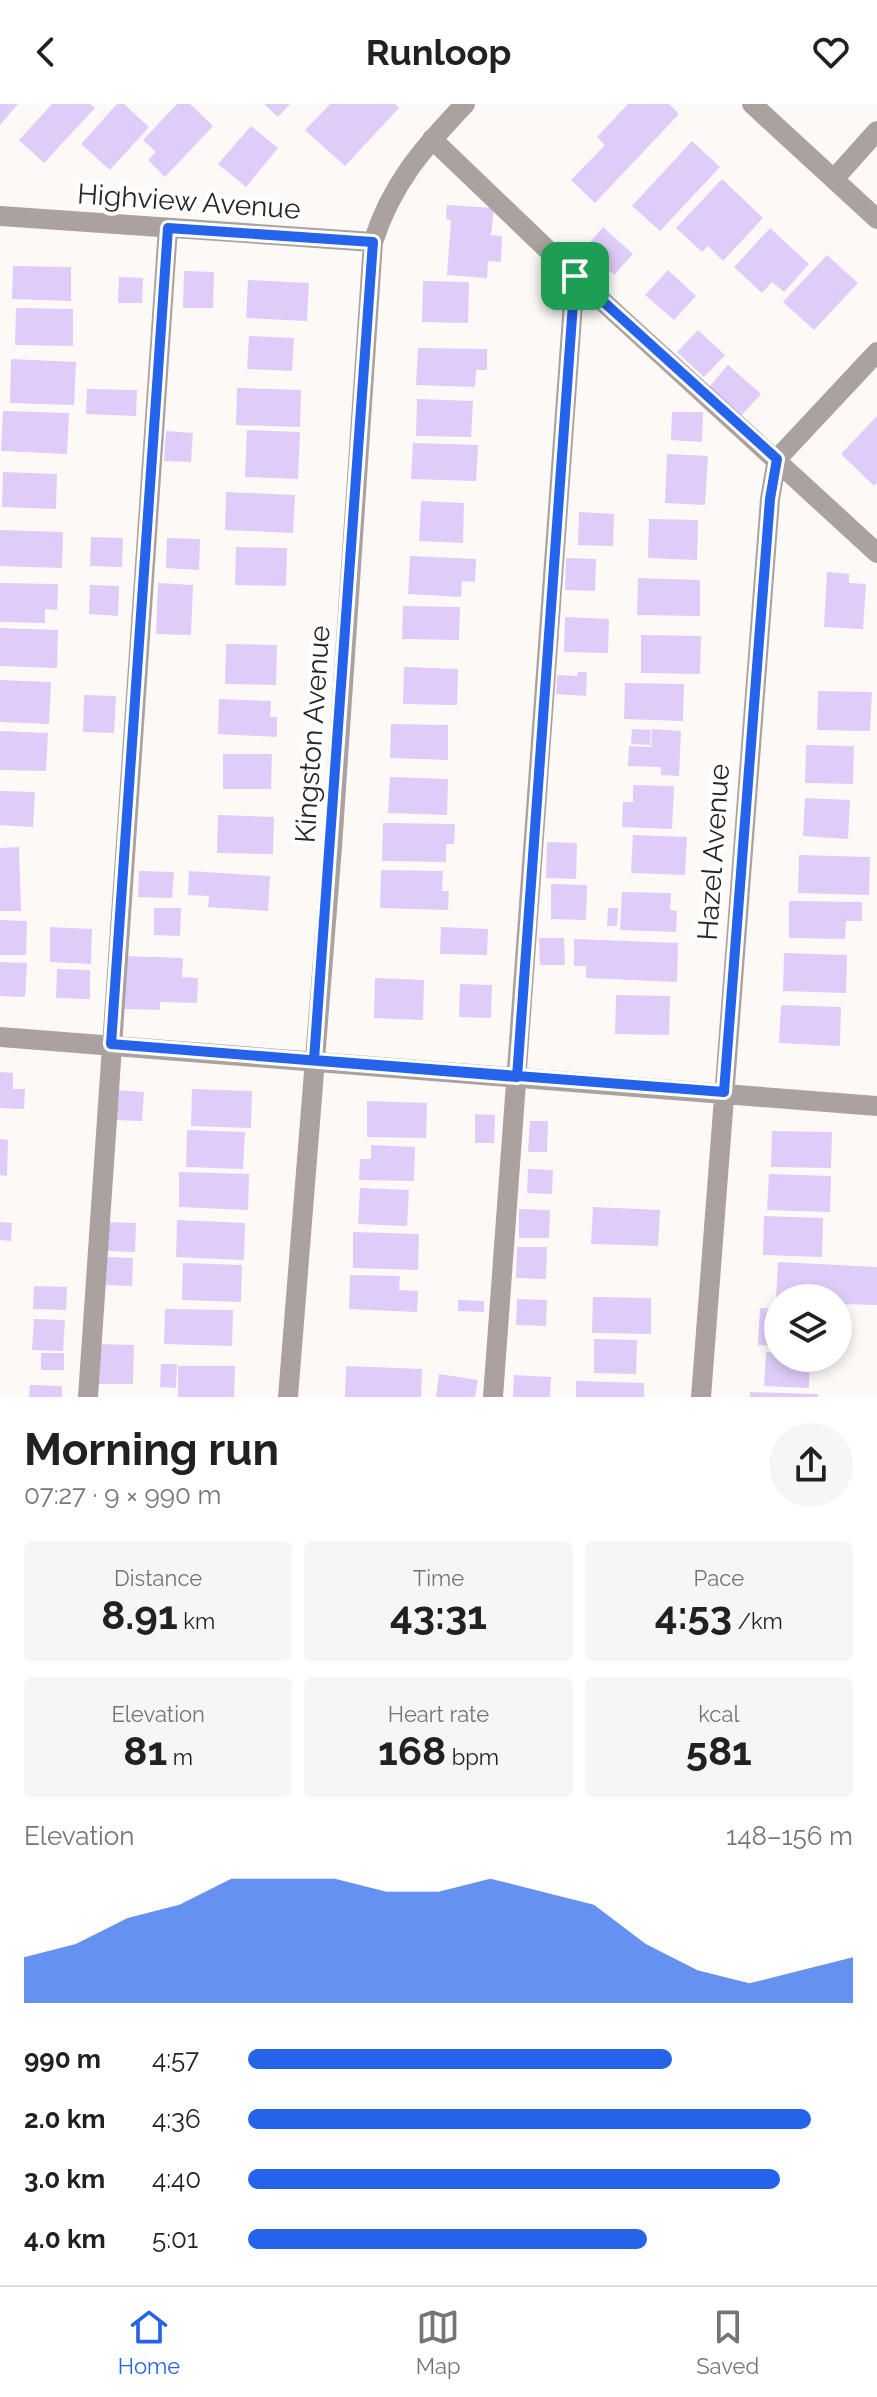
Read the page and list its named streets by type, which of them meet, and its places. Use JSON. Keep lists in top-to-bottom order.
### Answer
{
  "streets": {
    "street": ["Highview Avenue", "Kingston Avenue", "Hazel Avenue"]
  },
  "crossings": [
    ["Highview Avenue", "Kingston Avenue"]
  ],
  "page": {
    "header": "Runloop",
    "heading": ["Morning run", "07:27 · 9 × 990 m"],
    "stats": [
      ["Distance", "8.91 km"],
      ["Time", "43:31"],
      ["Pace", "4:53 /km"],
      ["Elevation", "81 m"],
      ["Heart rate", "168 bpm"],
      ["kcal", "581"]
    ],
    "chart": ["Elevation", "148–156 m"],
    "list": [
      {
        "name": "990 m",
        "note": "4:57"
      },
      {
        "name": "2.0 km",
        "note": "4:36"
      },
      {
        "name": "3.0 km",
        "note": "4:40"
      },
      {
        "name": "4.0 km",
        "note": "5:01"
      }
    ],
    "tabs": ["Home", "Map", "Saved"]
  }
}
